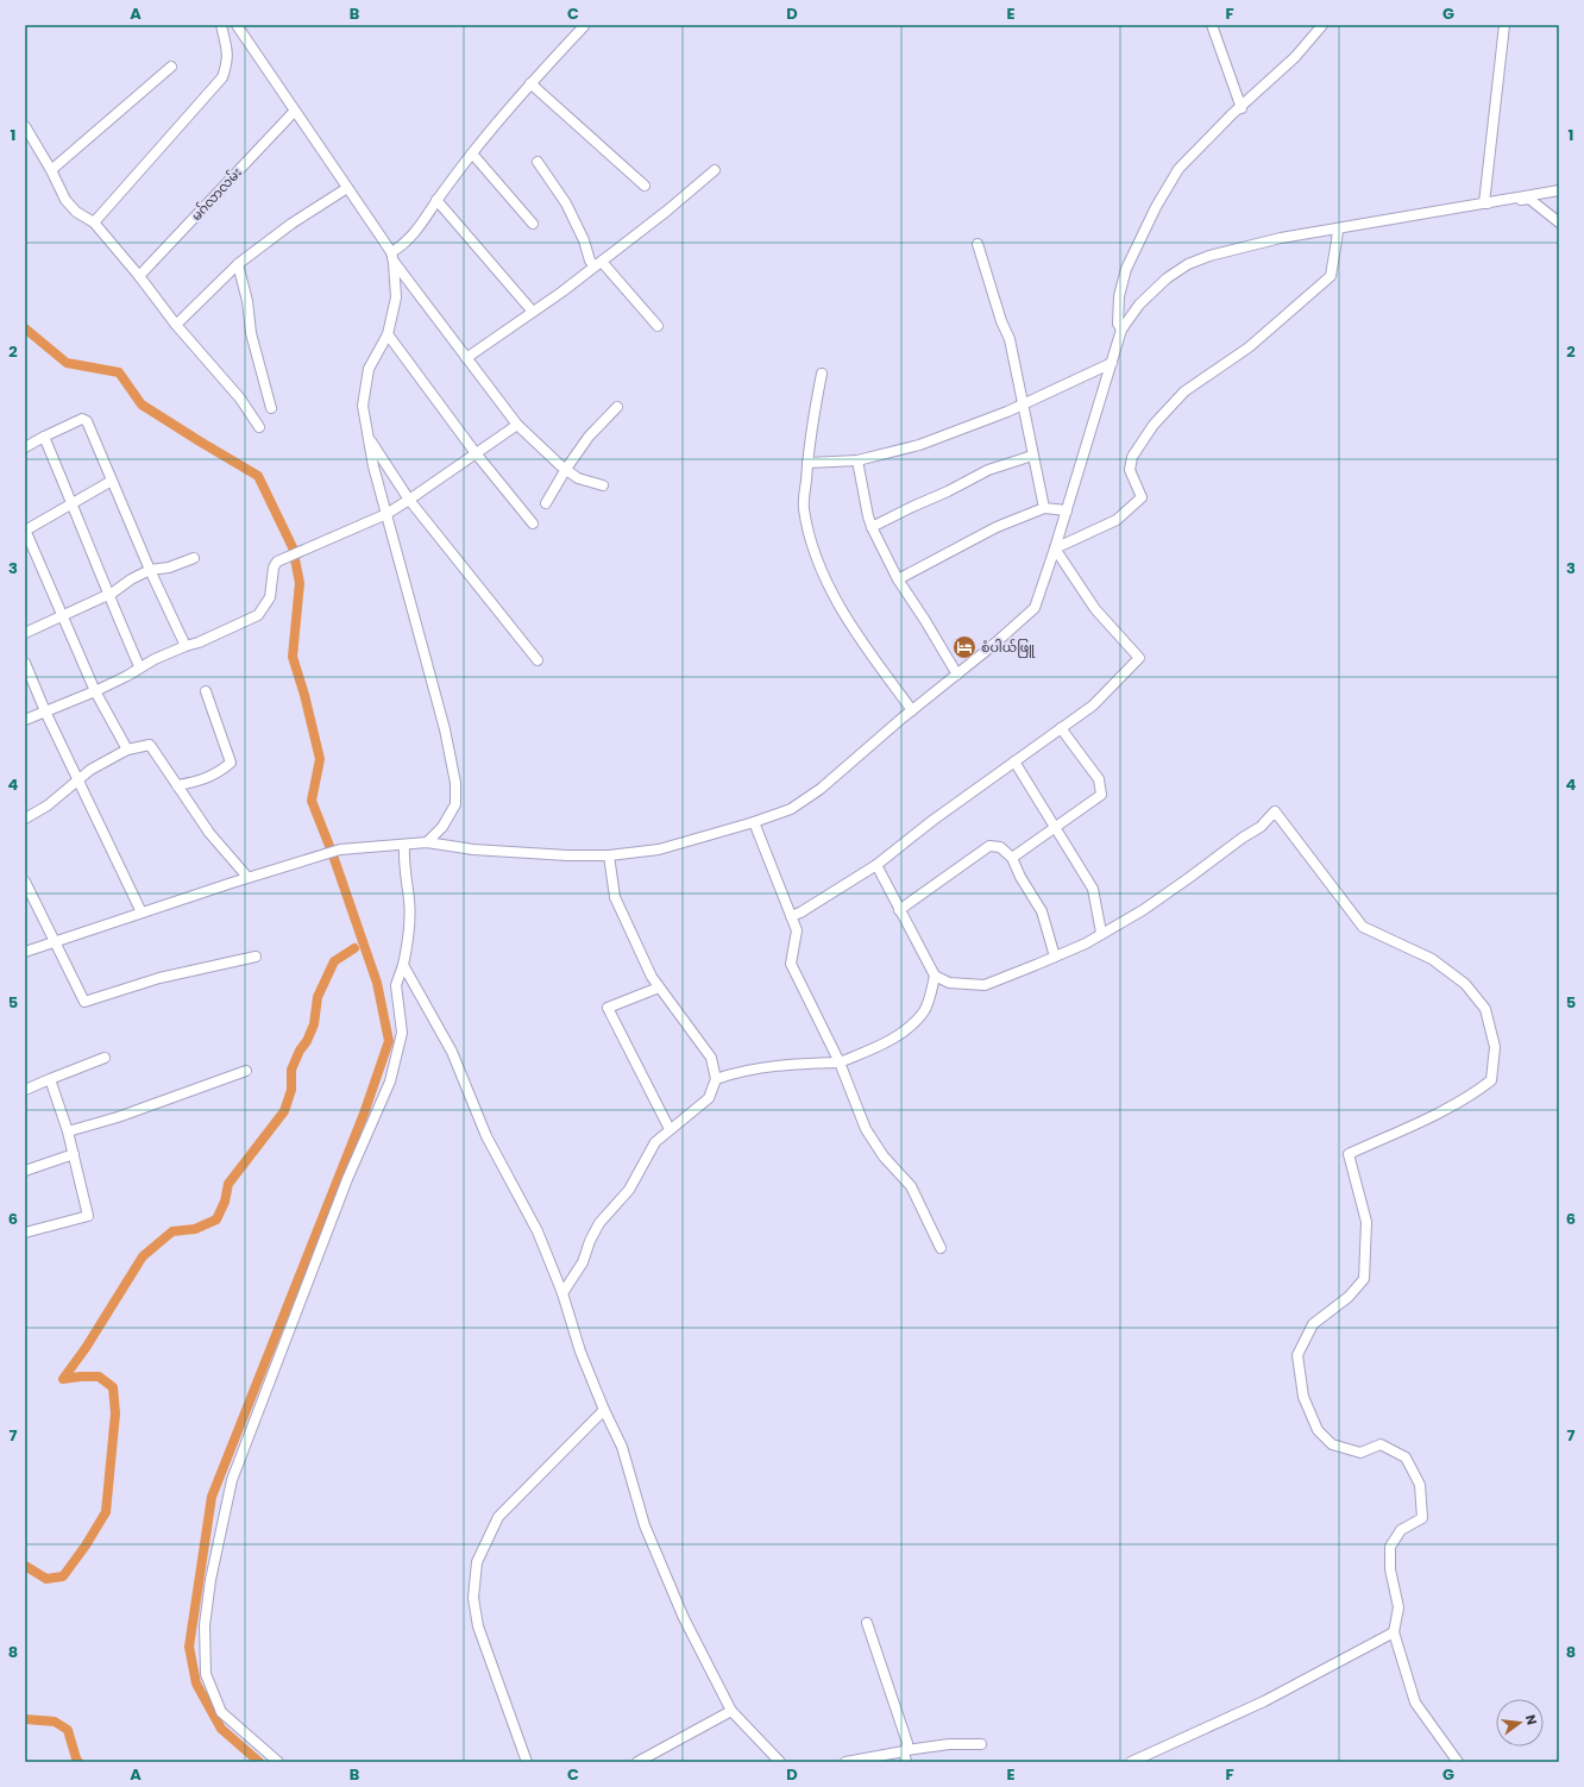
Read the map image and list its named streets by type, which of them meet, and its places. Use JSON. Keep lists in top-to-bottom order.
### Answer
{
  "streets": {
    "street": ["မဂ်လာလမ်း"]
  },
  "places": {
    "hotel": ["စံပါယ်ဖြူ"]
  },
  "north": "right",
  "grid": {
    "columns": [
      "A",
      "B",
      "C",
      "D",
      "E",
      "F",
      "G"
    ],
    "rows": [
      "1",
      "2",
      "3",
      "4",
      "5",
      "6",
      "7",
      "8"
    ]
  }
}
